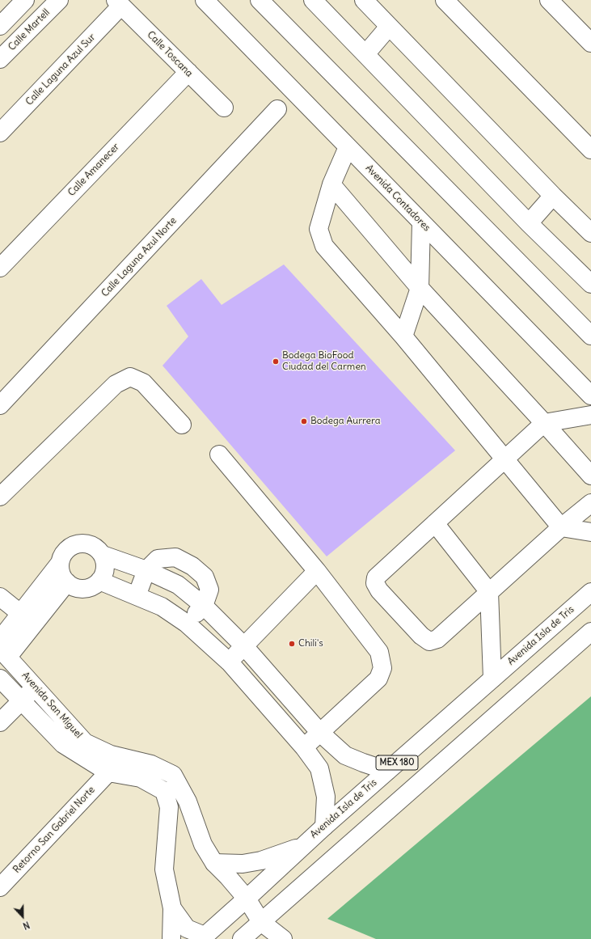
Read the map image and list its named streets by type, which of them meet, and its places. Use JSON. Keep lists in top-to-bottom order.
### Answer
{
  "streets": {
    "main road": [
      "Calle Martell",
      "Calle Toscana",
      "Calle Laguna Azul Sur",
      "Calle Amanecer",
      "Avenida Contadores",
      "Calle Laguna Azul Norte",
      "Avenida Isla de Tris",
      "Avenida San Miguel",
      "MEX 180",
      "Retorno San Gabriel Norte"
    ]
  },
  "crossings": [
    ["Calle Toscana", "Calle Laguna Azul Sur"],
    ["Calle Toscana", "Calle Amanecer"],
    ["Avenida Isla de Tris", "Avenida San Miguel"],
    ["Avenida San Miguel", "MEX 180"],
    ["Avenida San Miguel", "Retorno San Gabriel Norte"]
  ],
  "places": ["Bodega BioFood Ciudad del Carmen", "Bodega Aurrera", "Chili's"],
  "north": "bottom"
}
